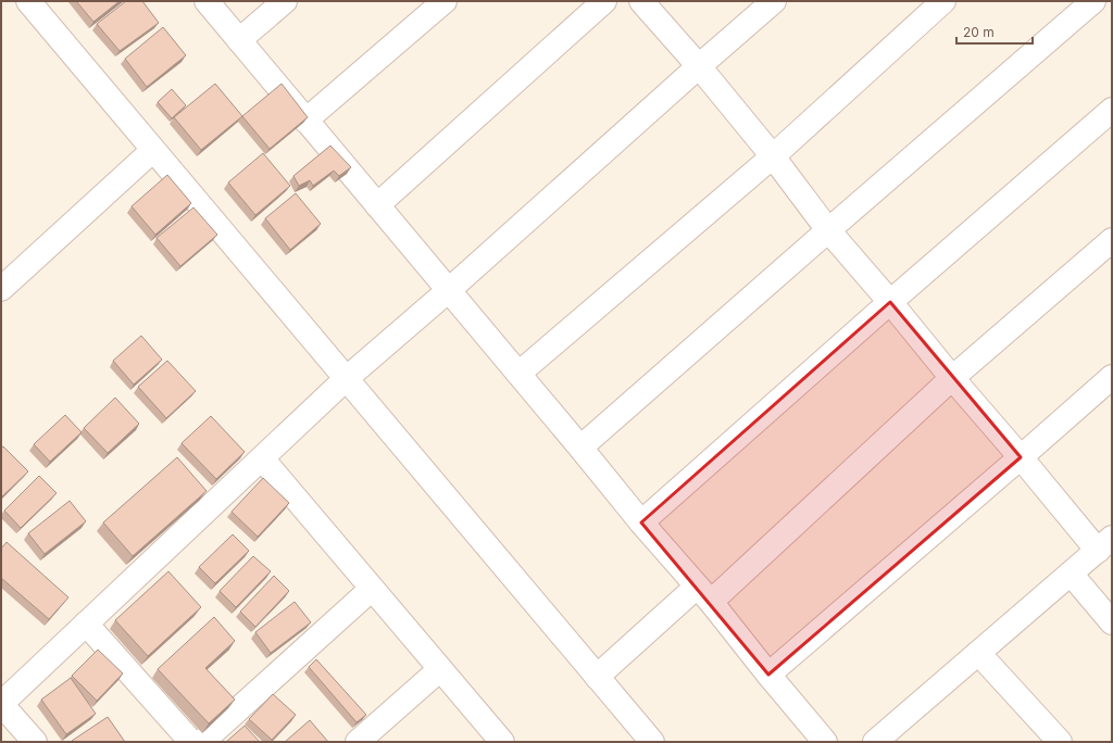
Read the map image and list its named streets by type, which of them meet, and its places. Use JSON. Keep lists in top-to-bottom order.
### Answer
{
  "scale_bar": "20 m"
}
